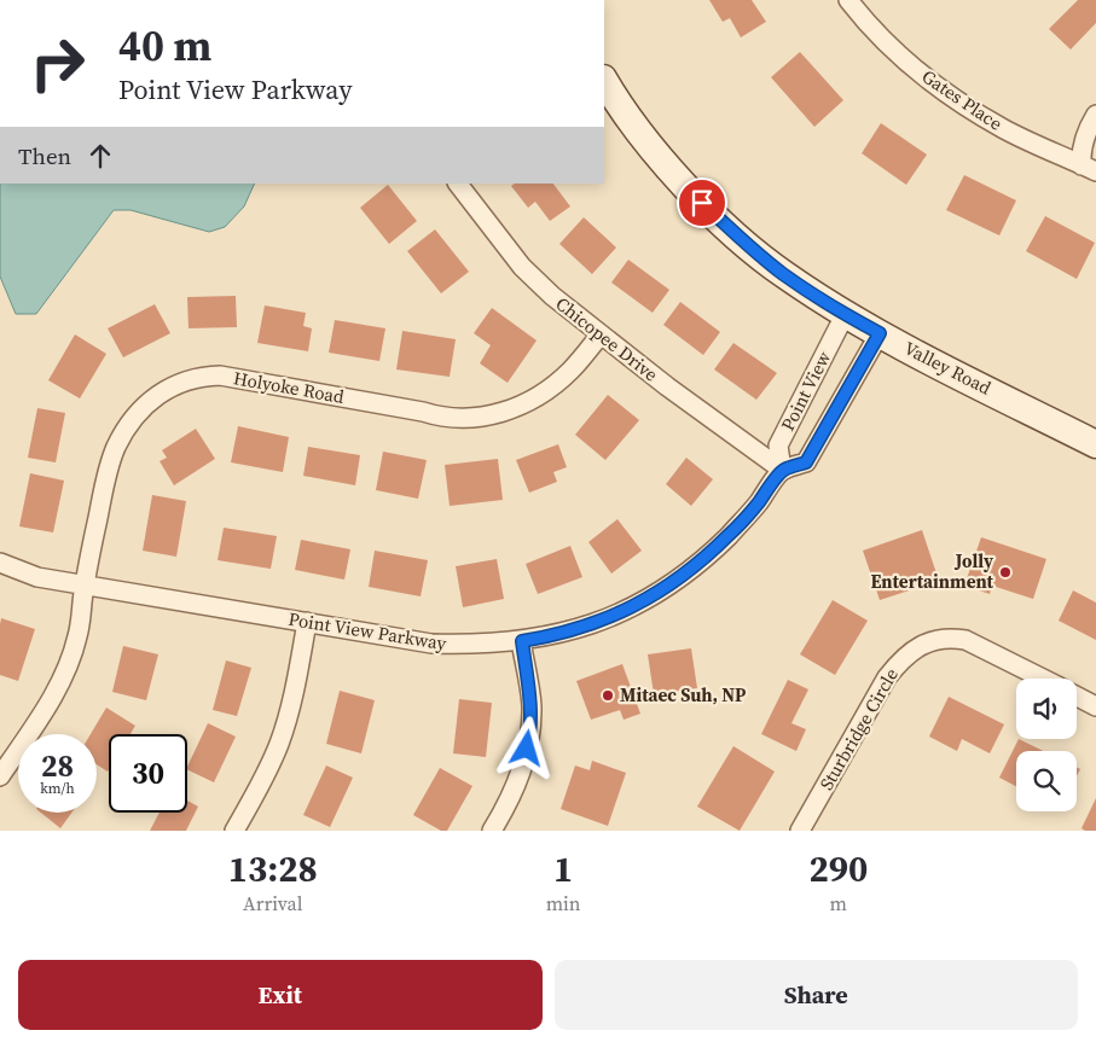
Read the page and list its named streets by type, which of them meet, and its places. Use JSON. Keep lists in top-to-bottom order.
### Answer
{
  "streets": {
    "main road": ["Valley Road"],
    "street": [
      "Gates Place",
      "Chicopee Drive",
      "Holyoke Road",
      "Point View",
      "Point View Parkway",
      "Sturbridge Circle"
    ]
  },
  "crossings": [
    ["Chicopee Drive", "Holyoke Road"],
    ["Chicopee Drive", "Point View"],
    ["Chicopee Drive", "Point View Parkway"],
    ["Valley Road", "Point View"],
    ["Holyoke Road", "Point View Parkway"],
    ["Point View", "Point View Parkway"]
  ],
  "places": ["Jolly Entertainment", "Mitaec Suh, NP"],
  "page": {
    "turn": ["40 m", "Point View Parkway"],
    "then": "Then",
    "speed": "28 km/h",
    "limit": "30",
    "eta": [
      "13:28",
      "Arrival",
      "1",
      "min",
      "290",
      "m"
    ],
    "buttons": ["Exit", "Share"]
  }
}
